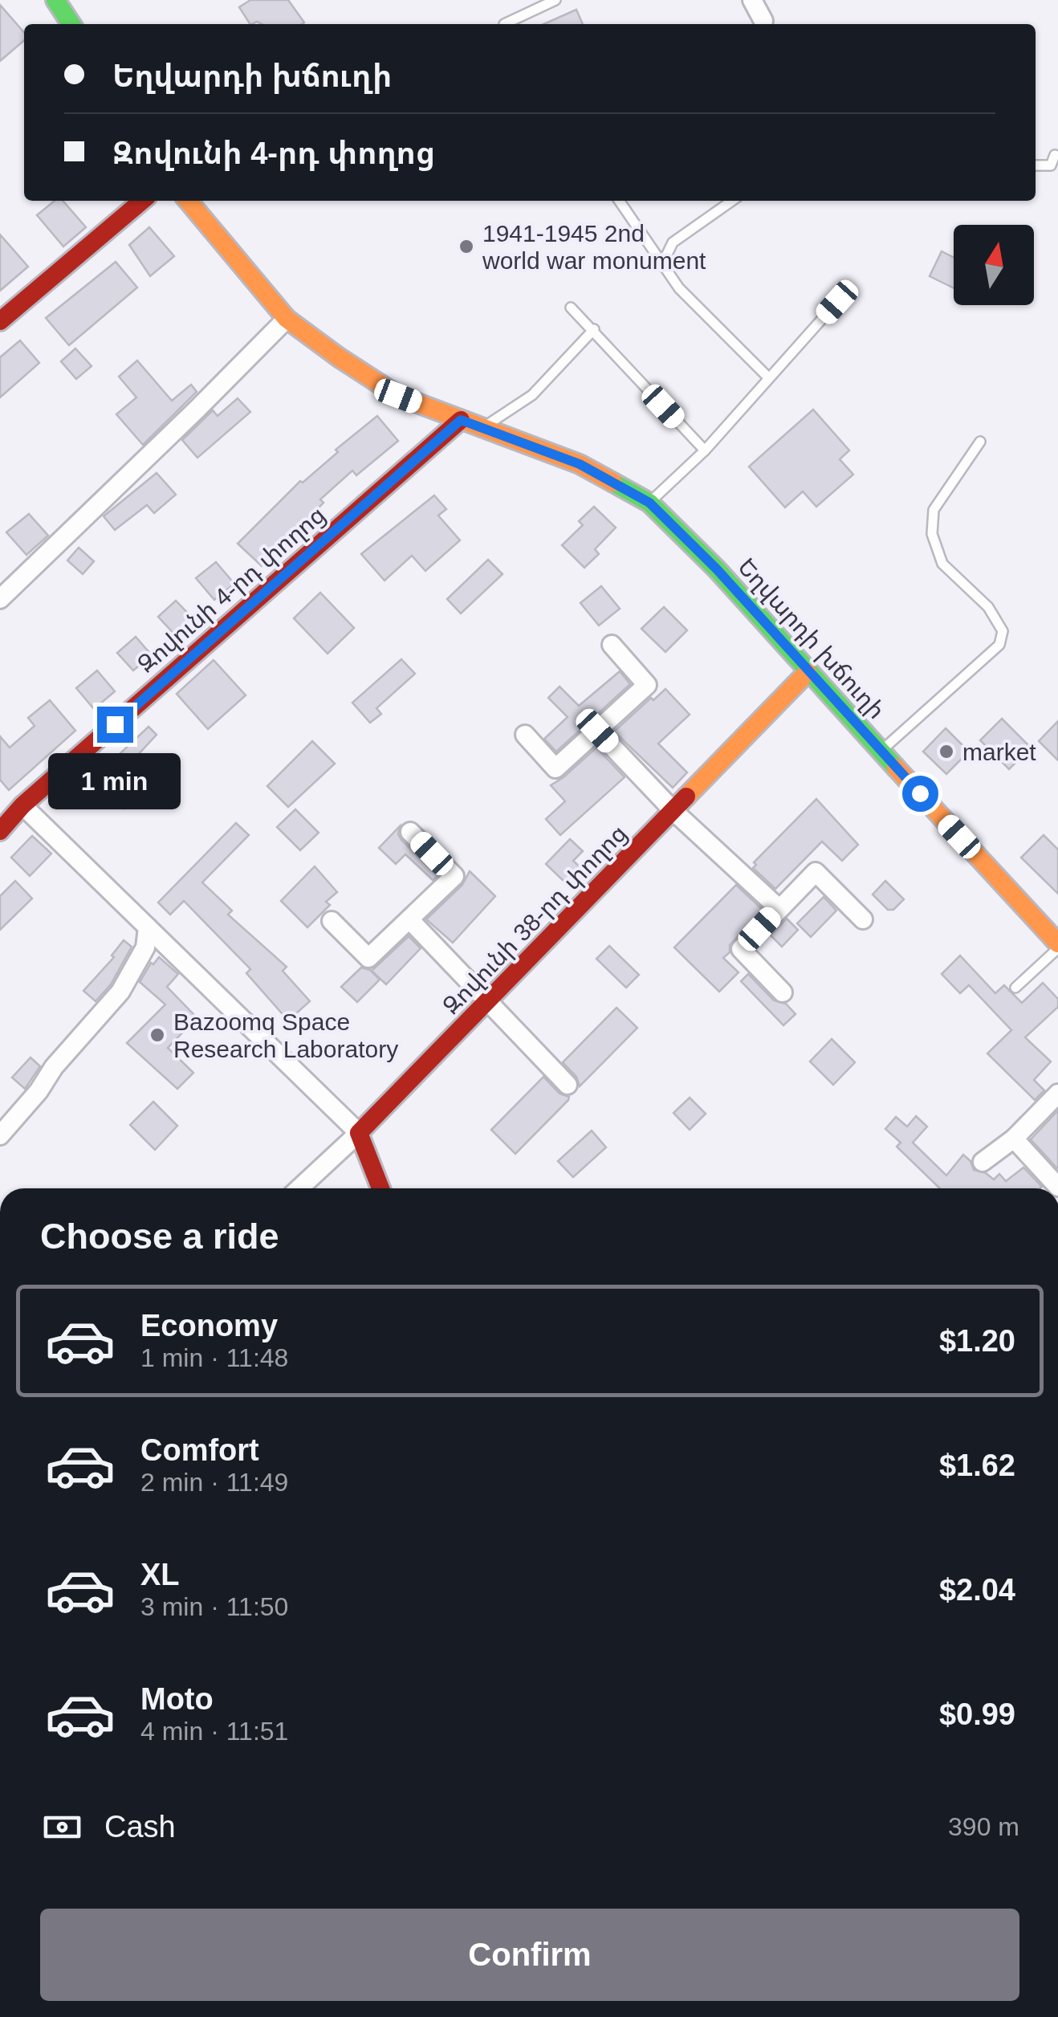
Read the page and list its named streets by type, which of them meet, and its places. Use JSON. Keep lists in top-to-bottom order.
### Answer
{
  "streets": {
    "street": ["Զովունի 4-րդ փողոց", "Եղվարդի խճուղի", "Զովունի 38-րդ փողոց"]
  },
  "crossings": [
    ["Զովունի 4-րդ փողոց", "Եղվարդի խճուղի"],
    ["Եղվարդի խճուղի", "Զովունի 38-րդ փողոց"]
  ],
  "places": ["1941-1945 2nd world war monument", "market", "Bazoomq Space Research Laboratory"],
  "north": "top",
  "page": {
    "banner": ["Եղվարդի խճուղի", "Զովունի 4-րդ փողոց"],
    "bubble": "1 min",
    "heading": "Choose a ride",
    "list": [
      {
        "name": "Economy",
        "note": "1 min · 11:48",
        "value": "$1.20"
      },
      {
        "name": "Comfort",
        "note": "2 min · 11:49",
        "value": "$1.62"
      },
      {
        "name": "XL",
        "note": "3 min · 11:50",
        "value": "$2.04"
      },
      {
        "name": "Moto",
        "note": "4 min · 11:51",
        "value": "$0.99"
      }
    ],
    "pay": ["Cash", "390 m"],
    "buttons": "Confirm"
  }
}
